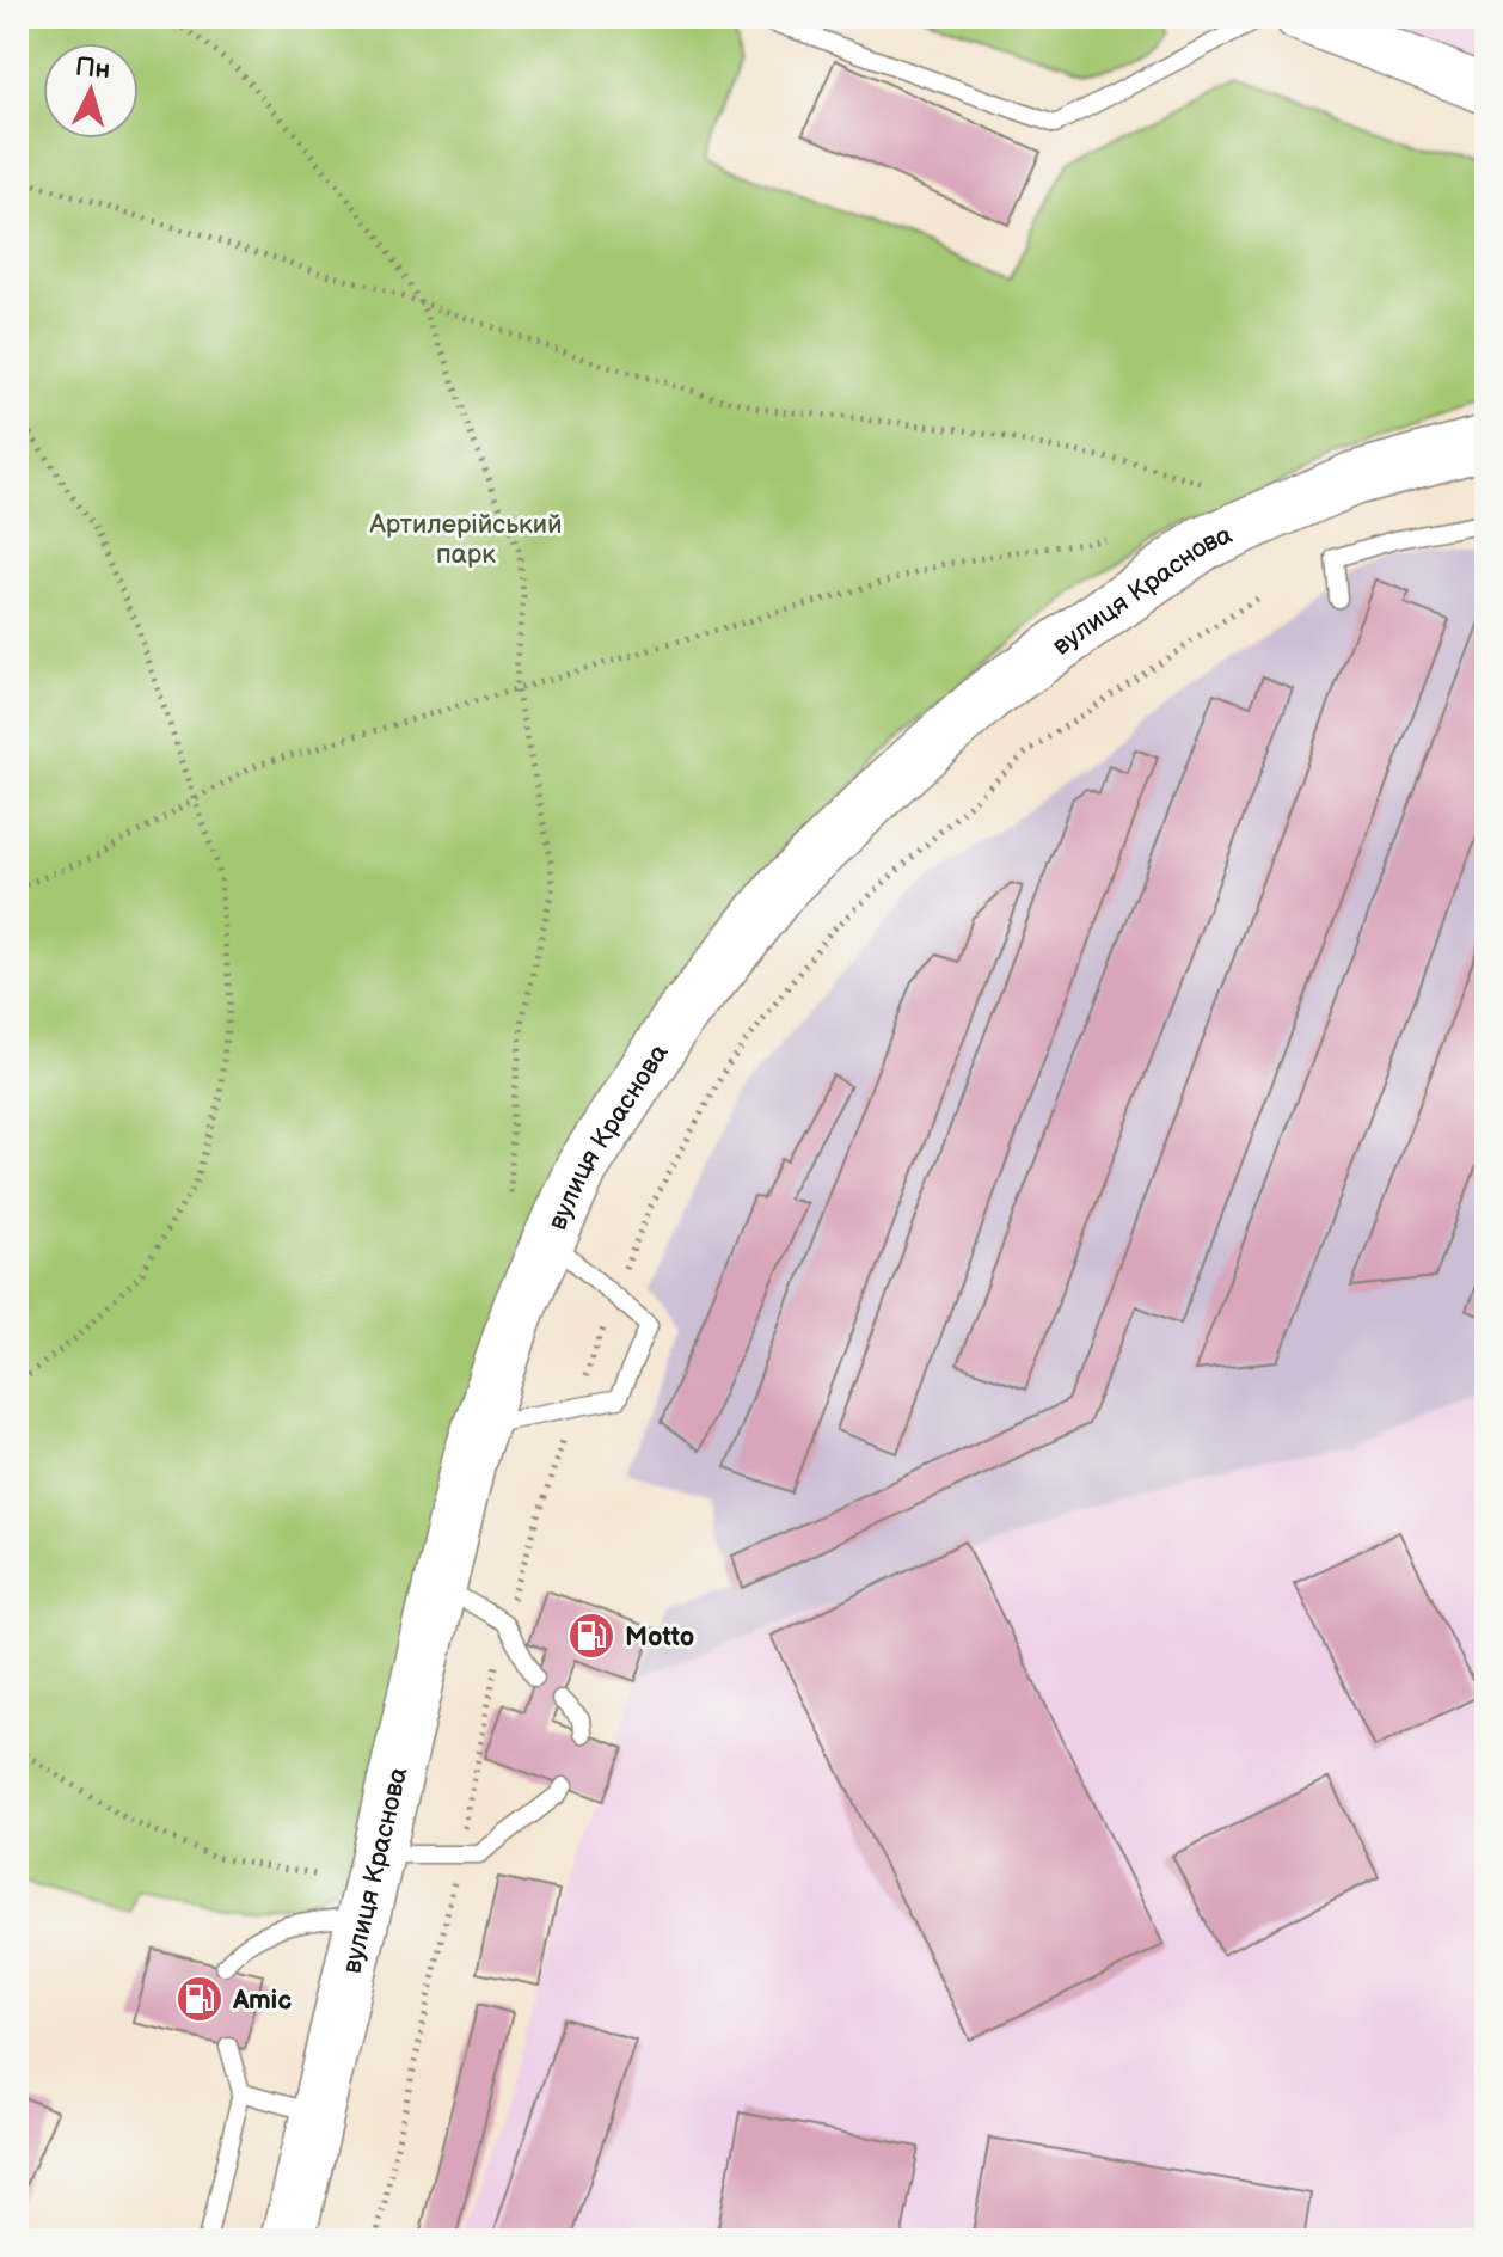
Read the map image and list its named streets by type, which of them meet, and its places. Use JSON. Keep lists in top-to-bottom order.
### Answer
{
  "streets": {
    "main road": ["вулиця Краснова"]
  },
  "parks": ["Артилерійський парк"],
  "places": {
    "fuel station": ["Motto", "Amic"]
  },
  "north": "top"
}
